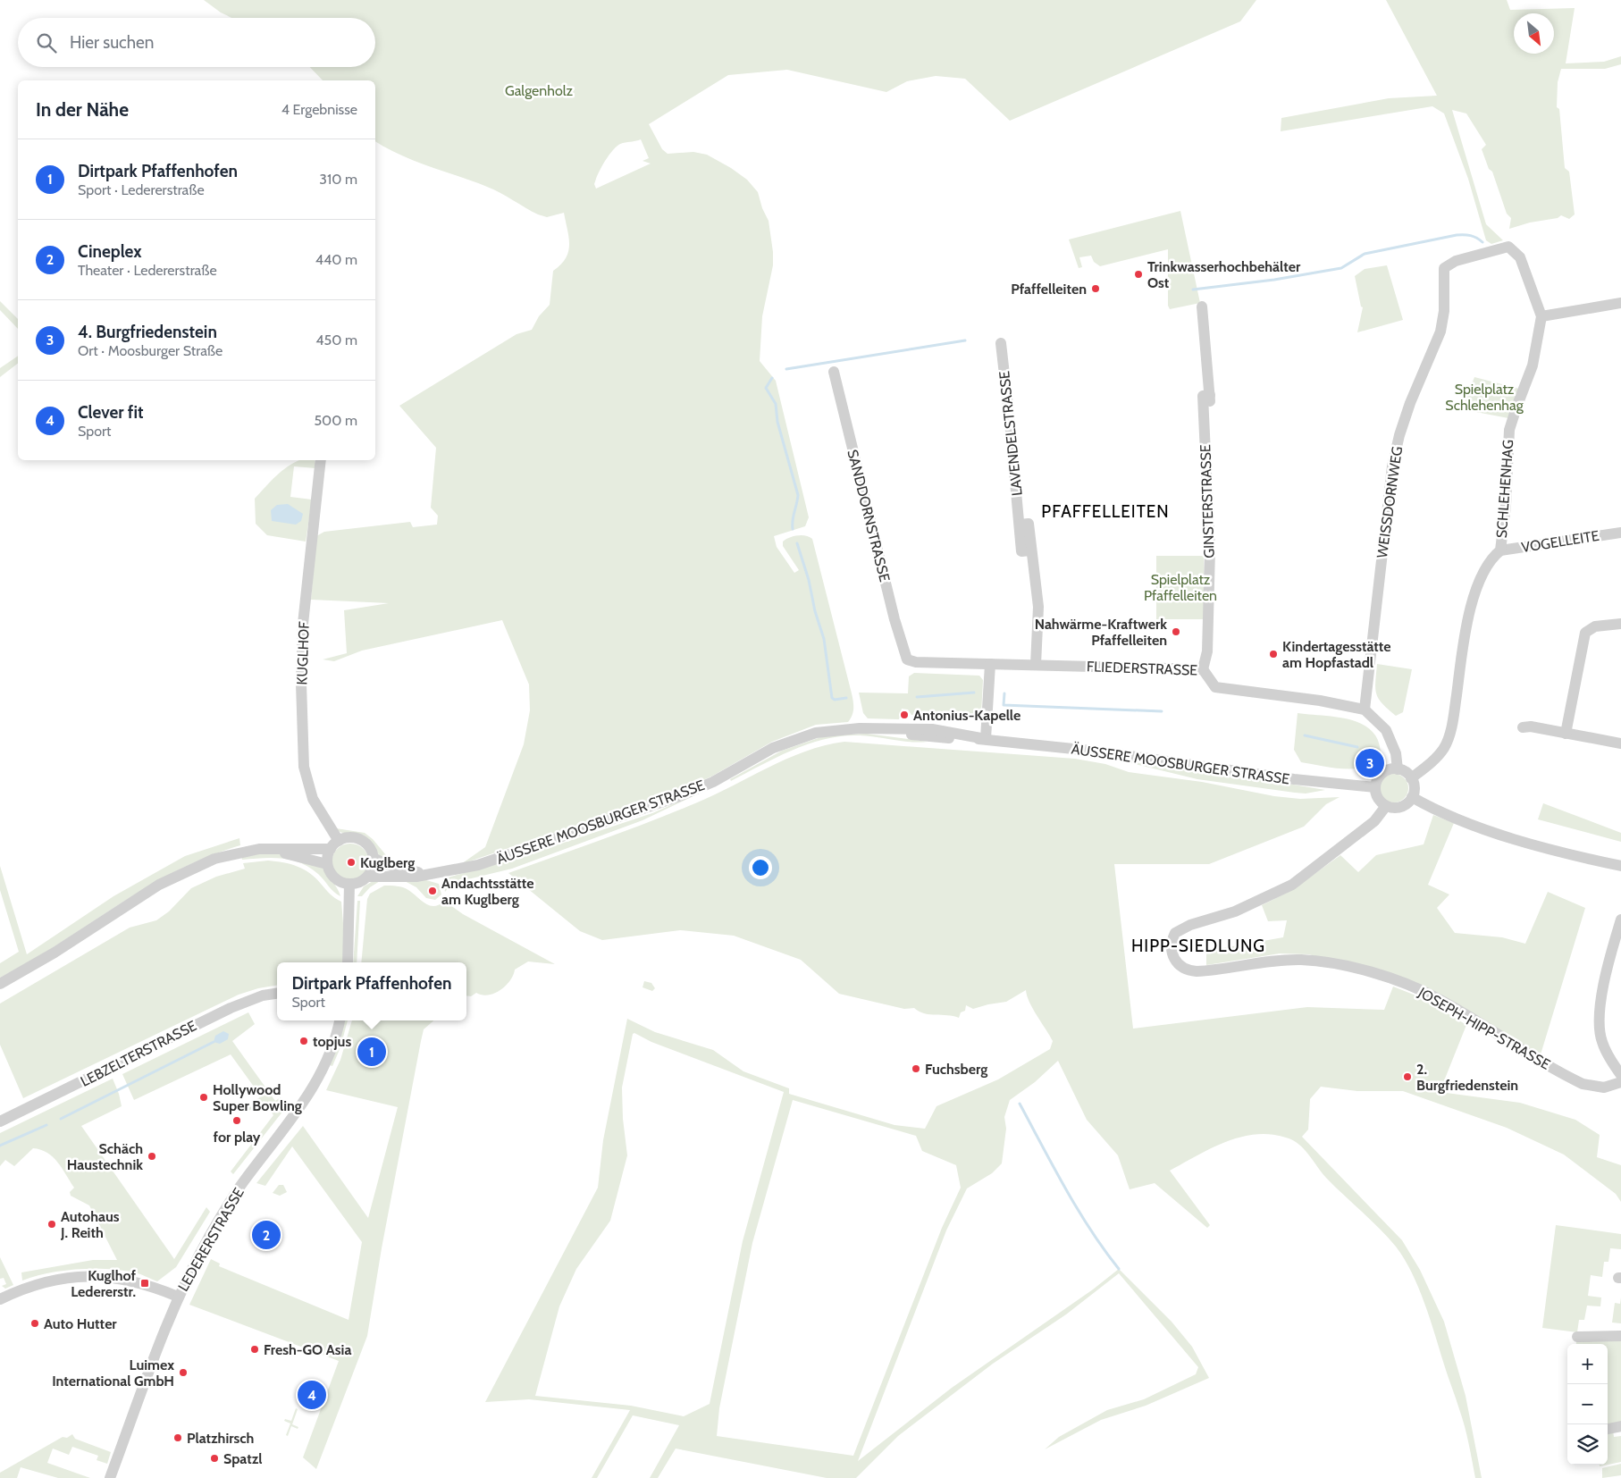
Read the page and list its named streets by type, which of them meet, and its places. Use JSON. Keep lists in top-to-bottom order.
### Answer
{
  "streets": {
    "street": [
      "LAVENDELSTRASSE",
      "SCHLEHENHAG",
      "GINSTERSTRASSE",
      "WEISSDORNWEG",
      "SANDDORNSTRASSE",
      "VOGELLEITE",
      "KUGLHOF",
      "FLIEDERSTRASSE",
      "ÄUSSERE MOOSBURGER STRASSE",
      "JOSEPH-HIPP-STRASSE",
      "LEBZELTERSTRASSE",
      "LEDERERSTRASSE"
    ]
  },
  "crossings": [
    ["LAVENDELSTRASSE", "FLIEDERSTRASSE"],
    ["SCHLEHENHAG", "WEISSDORNWEG"],
    ["SCHLEHENHAG", "VOGELLEITE"],
    ["SCHLEHENHAG", "ÄUSSERE MOOSBURGER STRASSE"],
    ["SCHLEHENHAG", "JOSEPH-HIPP-STRASSE"],
    ["GINSTERSTRASSE", "FLIEDERSTRASSE"],
    ["WEISSDORNWEG", "FLIEDERSTRASSE"],
    ["SANDDORNSTRASSE", "FLIEDERSTRASSE"],
    ["KUGLHOF", "ÄUSSERE MOOSBURGER STRASSE"],
    ["ÄUSSERE MOOSBURGER STRASSE", "JOSEPH-HIPP-STRASSE"]
  ],
  "districts": ["PFAFFELLEITEN", "HIPP-SIEDLUNG"],
  "parks": ["Galgenholz", "Spielplatz Schlehenhag", "Spielplatz Pfaffelleiten"],
  "places": {
    "other": [
      "Trinkwasserhochbehälter Ost",
      "Pfaffelleiten",
      "Nahwärme-Kraftwerk Pfaffelleiten",
      "Kindertagesstätte am Hopfastadl",
      "Antonius-Kapelle",
      "Kuglberg",
      "Andachtsstätte am Kuglberg",
      "topjus",
      "Fuchsberg",
      "2. Burgfriedenstein",
      "Hollywood Super Bowling",
      "for play",
      "Schäch Haustechnik",
      "Autohaus J. Reith",
      "Auto Hutter",
      "Fresh-GO Asia",
      "Luimex International GmbH",
      "Platzhirsch",
      "Spatzl"
    ],
    "transit": ["Kuglhof Ledererstr."]
  },
  "north": "bottom right",
  "page": {
    "search": "Hier suchen",
    "heading": ["In der Nähe", "4 Ergebnisse"],
    "list": [
      {
        "mark": "1",
        "name": "Dirtpark Pfaffenhofen",
        "note": "Sport · Ledererstraße",
        "value": "310 m"
      },
      {
        "mark": "2",
        "name": "Cineplex",
        "note": "Theater · Ledererstraße",
        "value": "440 m"
      },
      {
        "mark": "3",
        "name": "4. Burgfriedenstein",
        "note": "Ort · Moosburger Straße",
        "value": "450 m"
      },
      {
        "mark": "4",
        "name": "Clever fit",
        "note": "Sport",
        "value": "500 m"
      }
    ],
    "pins": [
      "3",
      "1",
      "2",
      "4"
    ],
    "popup": ["Dirtpark Pfaffenhofen", "Sport"],
    "map_buttons": ["+", "−"]
  }
}
